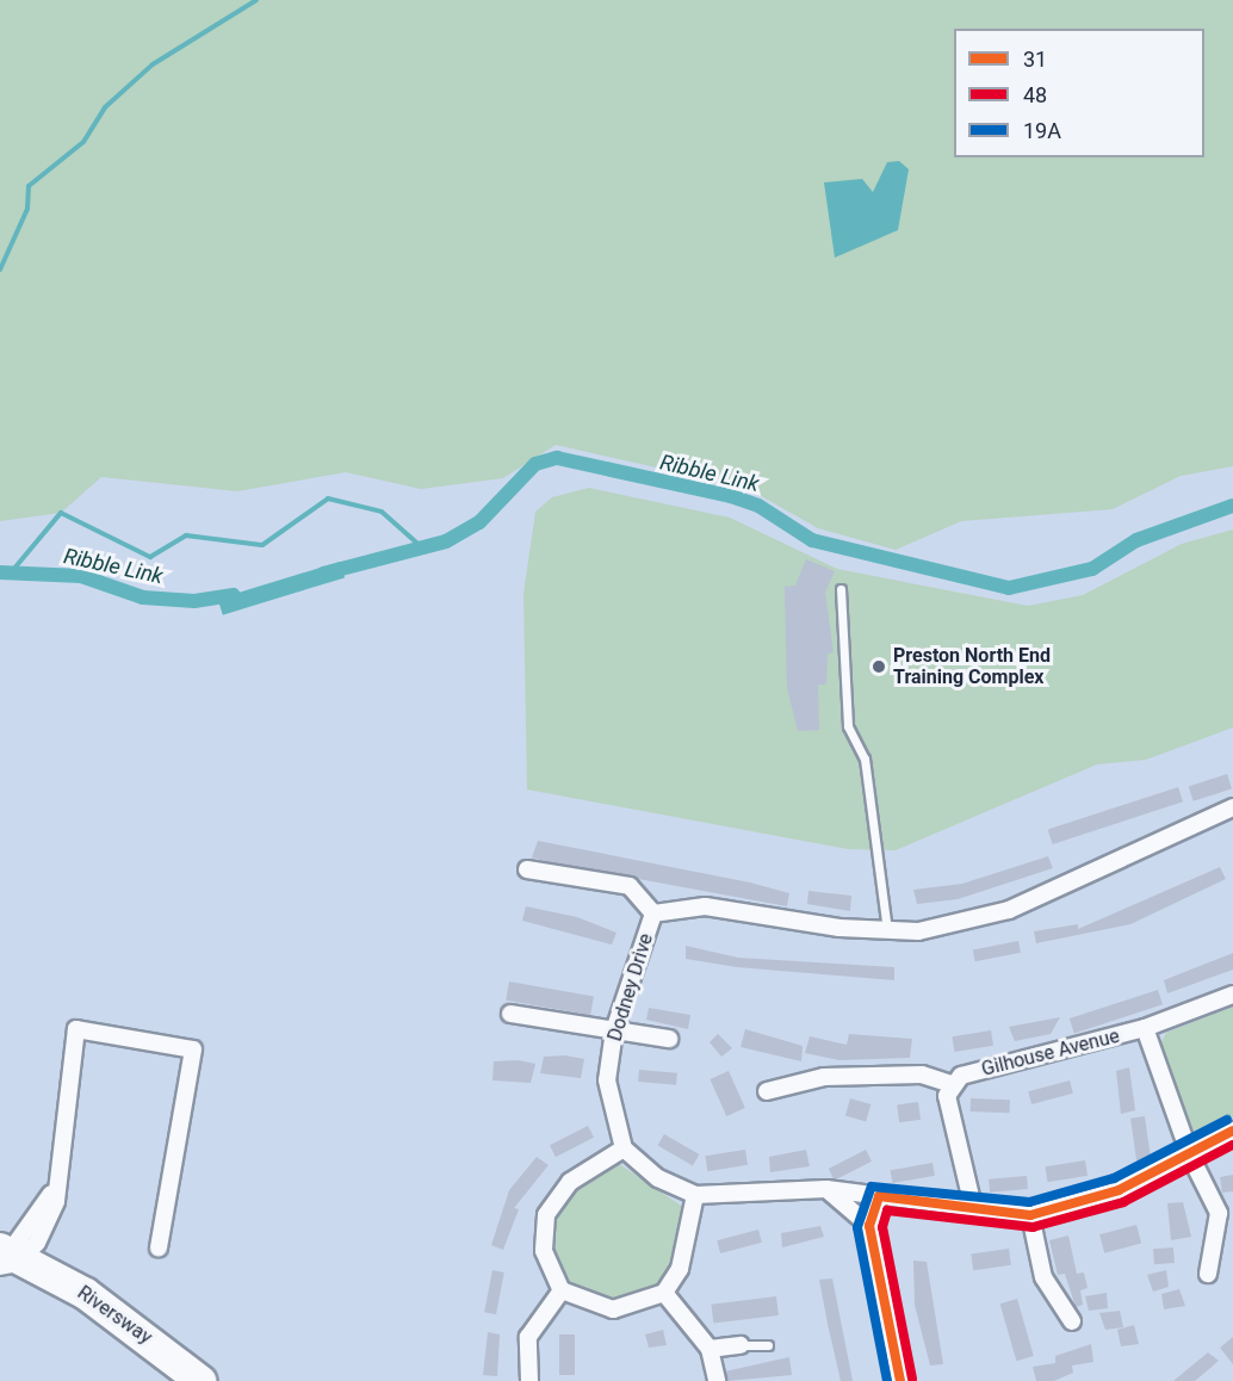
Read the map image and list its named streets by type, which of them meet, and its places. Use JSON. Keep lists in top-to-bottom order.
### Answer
{
  "streets": {
    "highway": ["Riversway"],
    "street": ["Dodney Drive", "Gilhouse Avenue"]
  },
  "water": ["Ribble Link"],
  "places": ["Preston North End Training Complex"],
  "lines": ["transit line 19A", "transit line 31", "transit line 48"],
  "legend": ["31", "48", "19A"]
}
